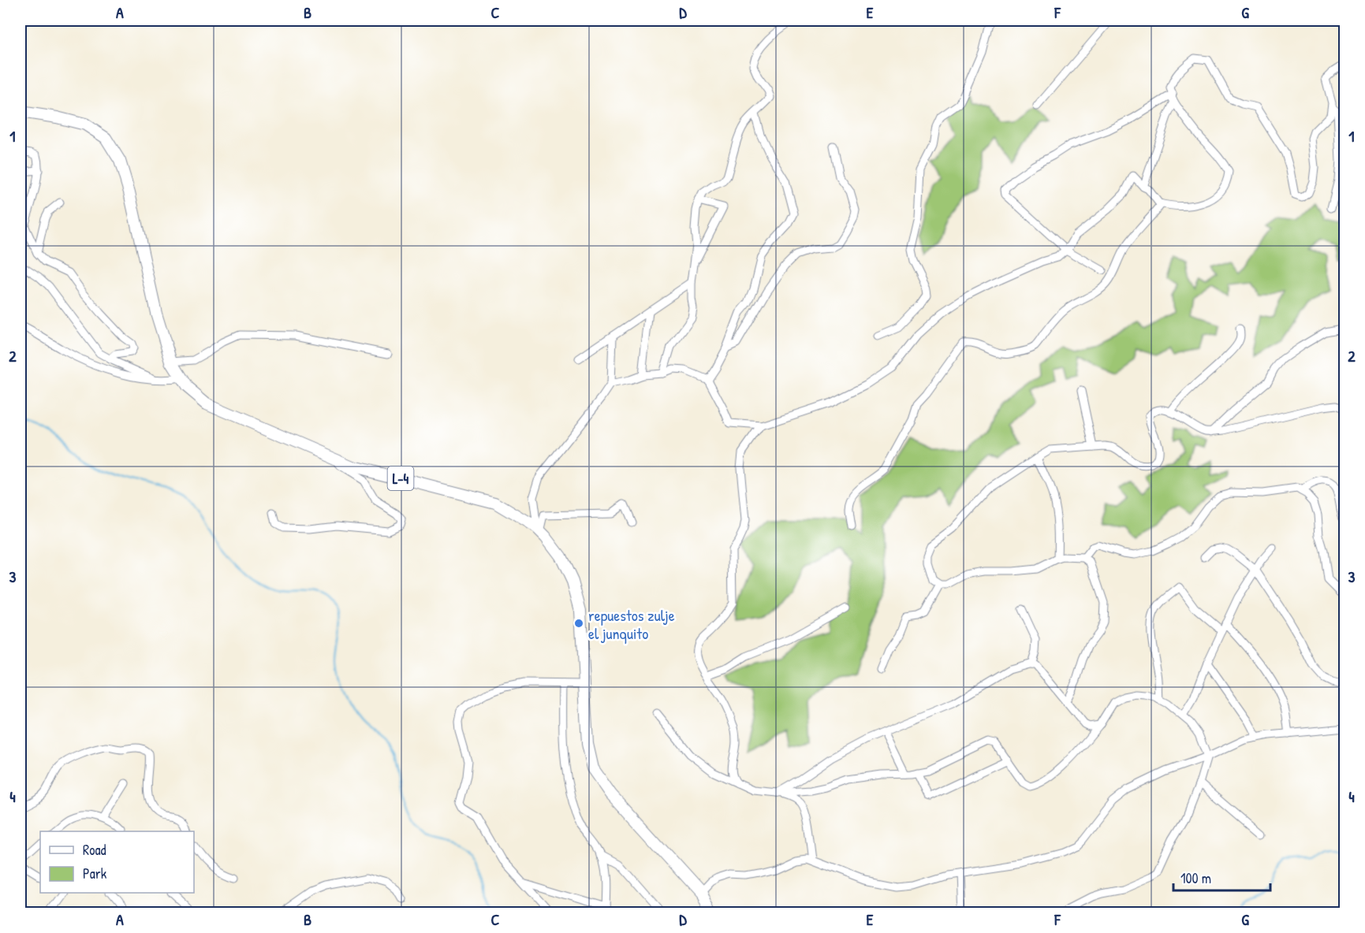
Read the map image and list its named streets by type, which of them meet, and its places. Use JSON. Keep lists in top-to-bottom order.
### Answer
{
  "streets": {
    "main road": ["L-4"]
  },
  "places": ["repuestos zulje el junquito"],
  "legend": ["Road", "Park"],
  "scale_bar": "100 m",
  "grid": {
    "columns": [
      "A",
      "B",
      "C",
      "D",
      "E",
      "F",
      "G"
    ],
    "rows": [
      "1",
      "2",
      "3",
      "4"
    ]
  }
}
